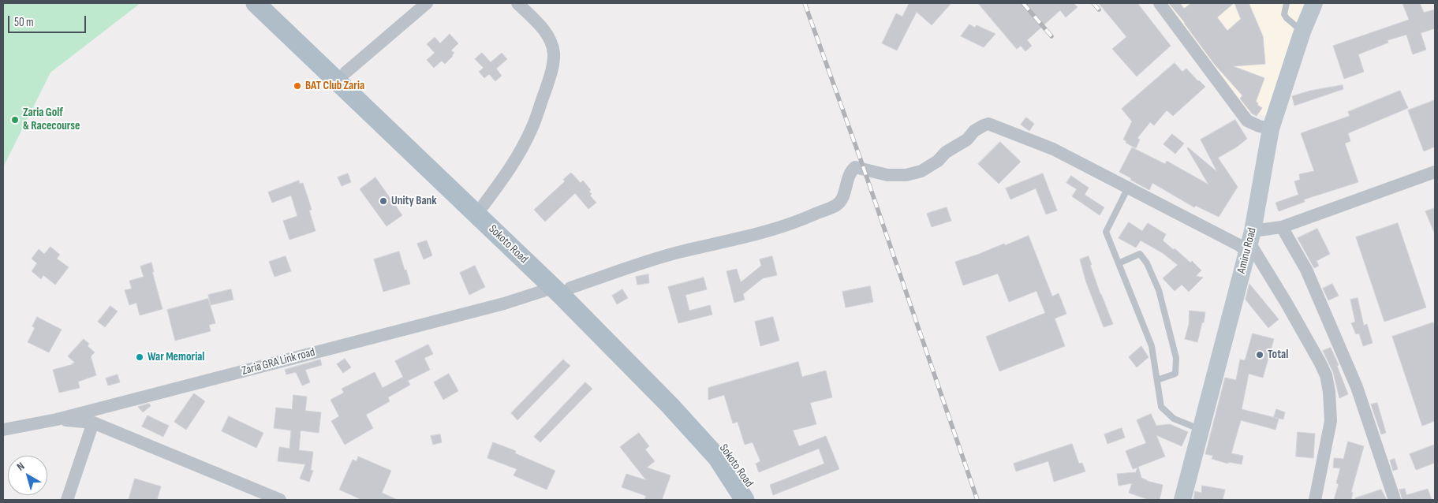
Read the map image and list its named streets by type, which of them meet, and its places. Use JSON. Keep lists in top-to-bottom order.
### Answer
{
  "streets": {
    "main road": ["Sokoto Road"],
    "street": ["Aminu Road", "Zaria GRA Link road"]
  },
  "crossings": [
    ["Sokoto Road", "Zaria GRA Link road"]
  ],
  "places": [
    "BAT Club Zaria",
    "Zaria Golf & Racecourse",
    "Unity Bank",
    "Total",
    "War Memorial"
  ],
  "scale_bar": "50 m",
  "north": "top left"
}
